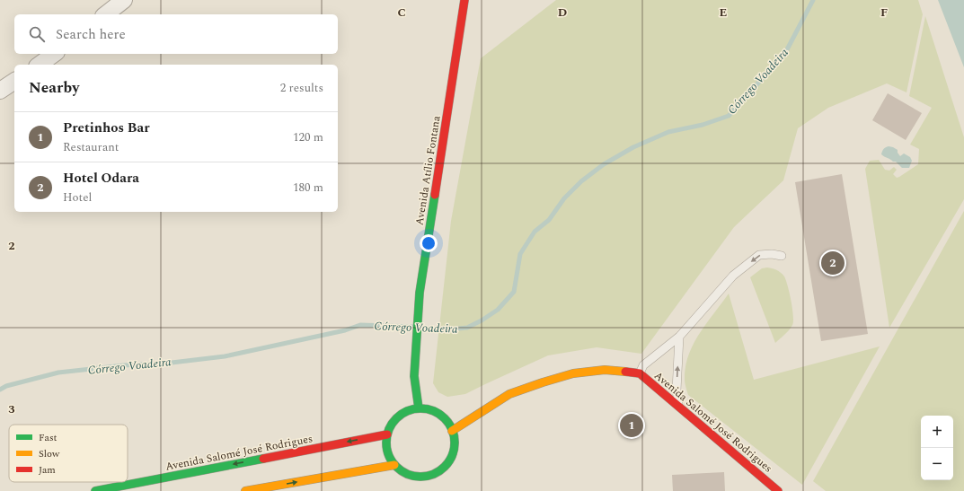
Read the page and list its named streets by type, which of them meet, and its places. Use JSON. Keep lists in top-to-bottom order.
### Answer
{
  "streets": {
    "street": ["Avenida Atílio Fontana", "Avenida Salomé José Rodrigues"]
  },
  "crossings": [
    ["Avenida Atílio Fontana", "Avenida Salomé José Rodrigues"]
  ],
  "water": ["Córrego Voadeira"],
  "legend": ["Fast", "Slow", "Jam"],
  "page": {
    "search": "Search here",
    "heading": ["Nearby", "2 results"],
    "list": [
      {
        "mark": "1",
        "name": "Pretinhos Bar",
        "note": "Restaurant",
        "value": "120 m"
      },
      {
        "mark": "2",
        "name": "Hotel Odara",
        "note": "Hotel",
        "value": "180 m"
      }
    ],
    "pins": ["2", "1"],
    "map_buttons": ["+", "−"]
  },
  "grid": {
    "columns": [
      "C",
      "D",
      "E",
      "F"
    ],
    "rows": ["2", "3"]
  }
}
